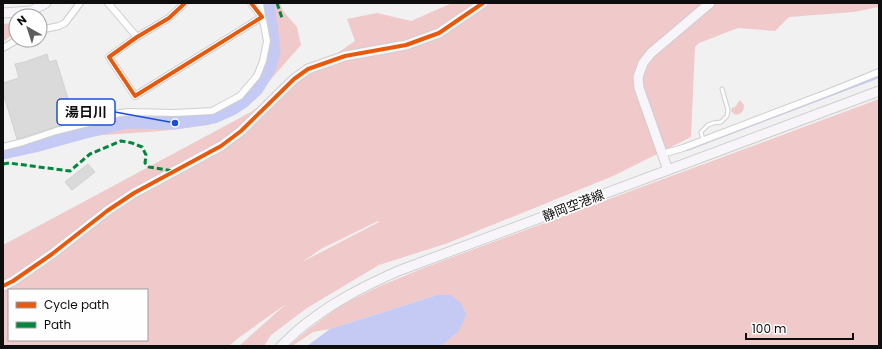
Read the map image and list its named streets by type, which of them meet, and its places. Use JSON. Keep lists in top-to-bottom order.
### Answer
{
  "streets": {
    "street": ["静岡空港線"]
  },
  "places": ["湯日川"],
  "legend": ["Cycle path", "Path"],
  "scale_bar": "100 m",
  "north": "top left"
}
